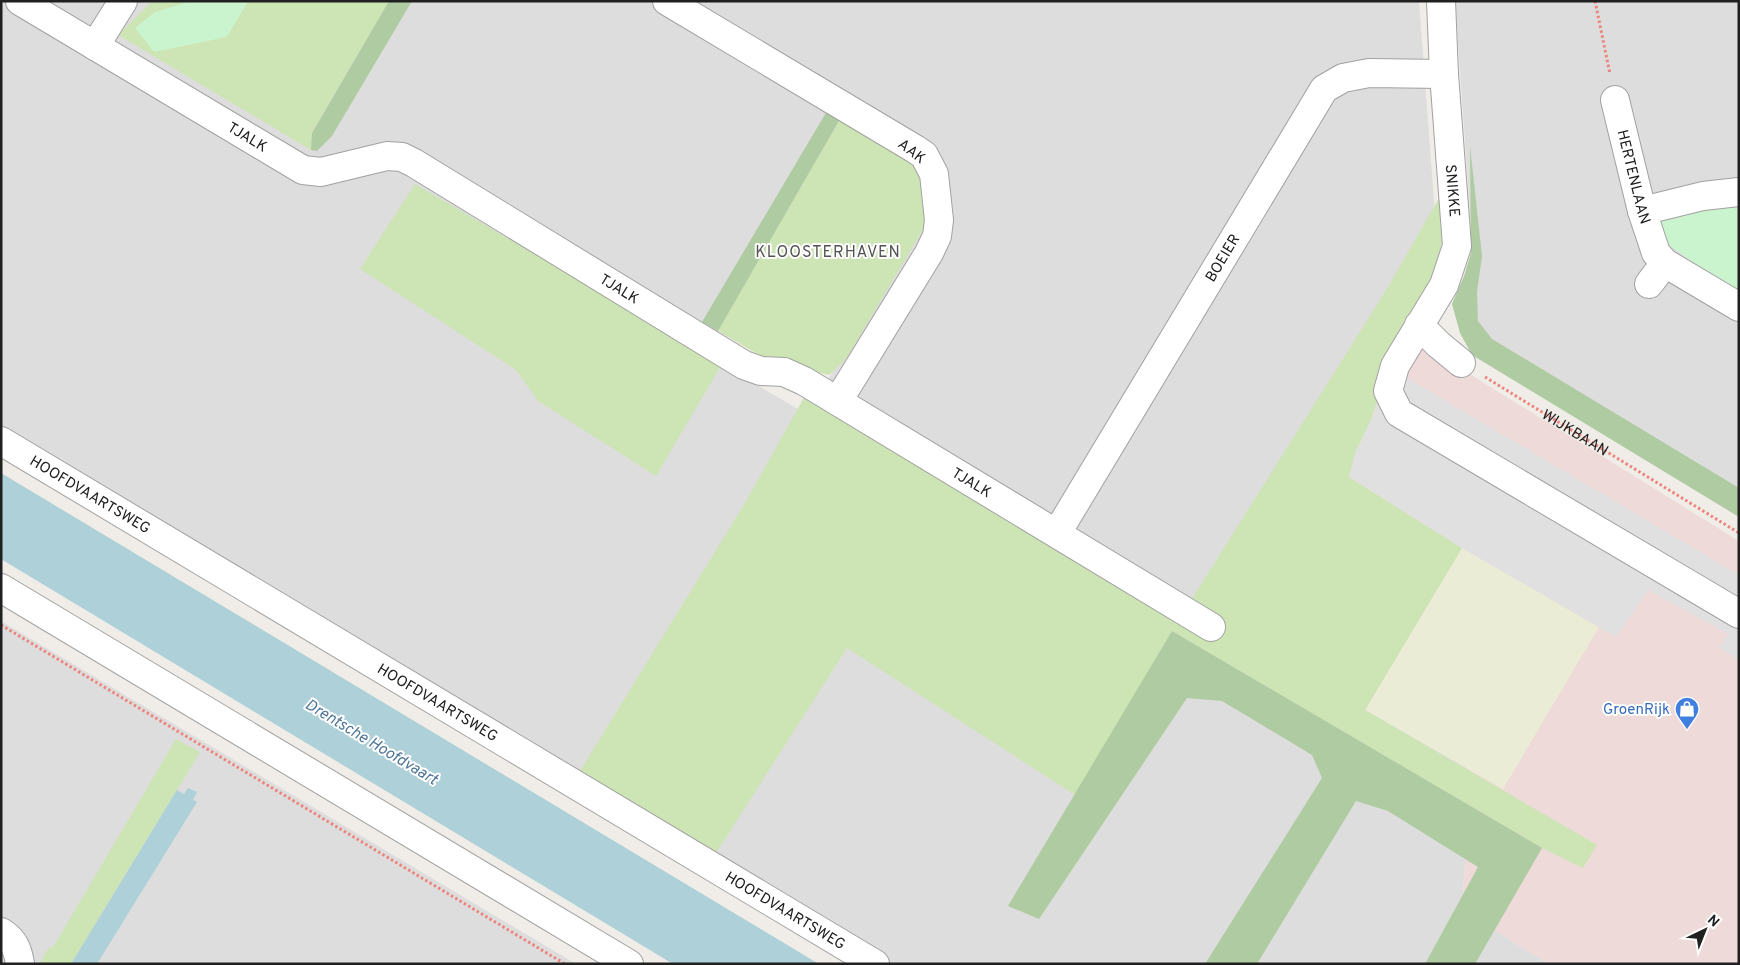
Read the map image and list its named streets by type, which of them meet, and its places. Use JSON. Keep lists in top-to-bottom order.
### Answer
{
  "streets": {
    "street": [
      "TJALK",
      "AAK",
      "HERTENLAAN",
      "SNIKKE",
      "BOEIER",
      "HOOFDVAARTSWEG"
    ],
    "path": ["WIJKBAAN"]
  },
  "crossings": [
    ["TJALK", "AAK"],
    ["TJALK", "BOEIER"],
    ["SNIKKE", "BOEIER"]
  ],
  "districts": ["KLOOSTERHAVEN"],
  "water": ["Drentsche Hoofdvaart"],
  "places": {
    "shop": ["GroenRijk"]
  },
  "north": "top right"
}
